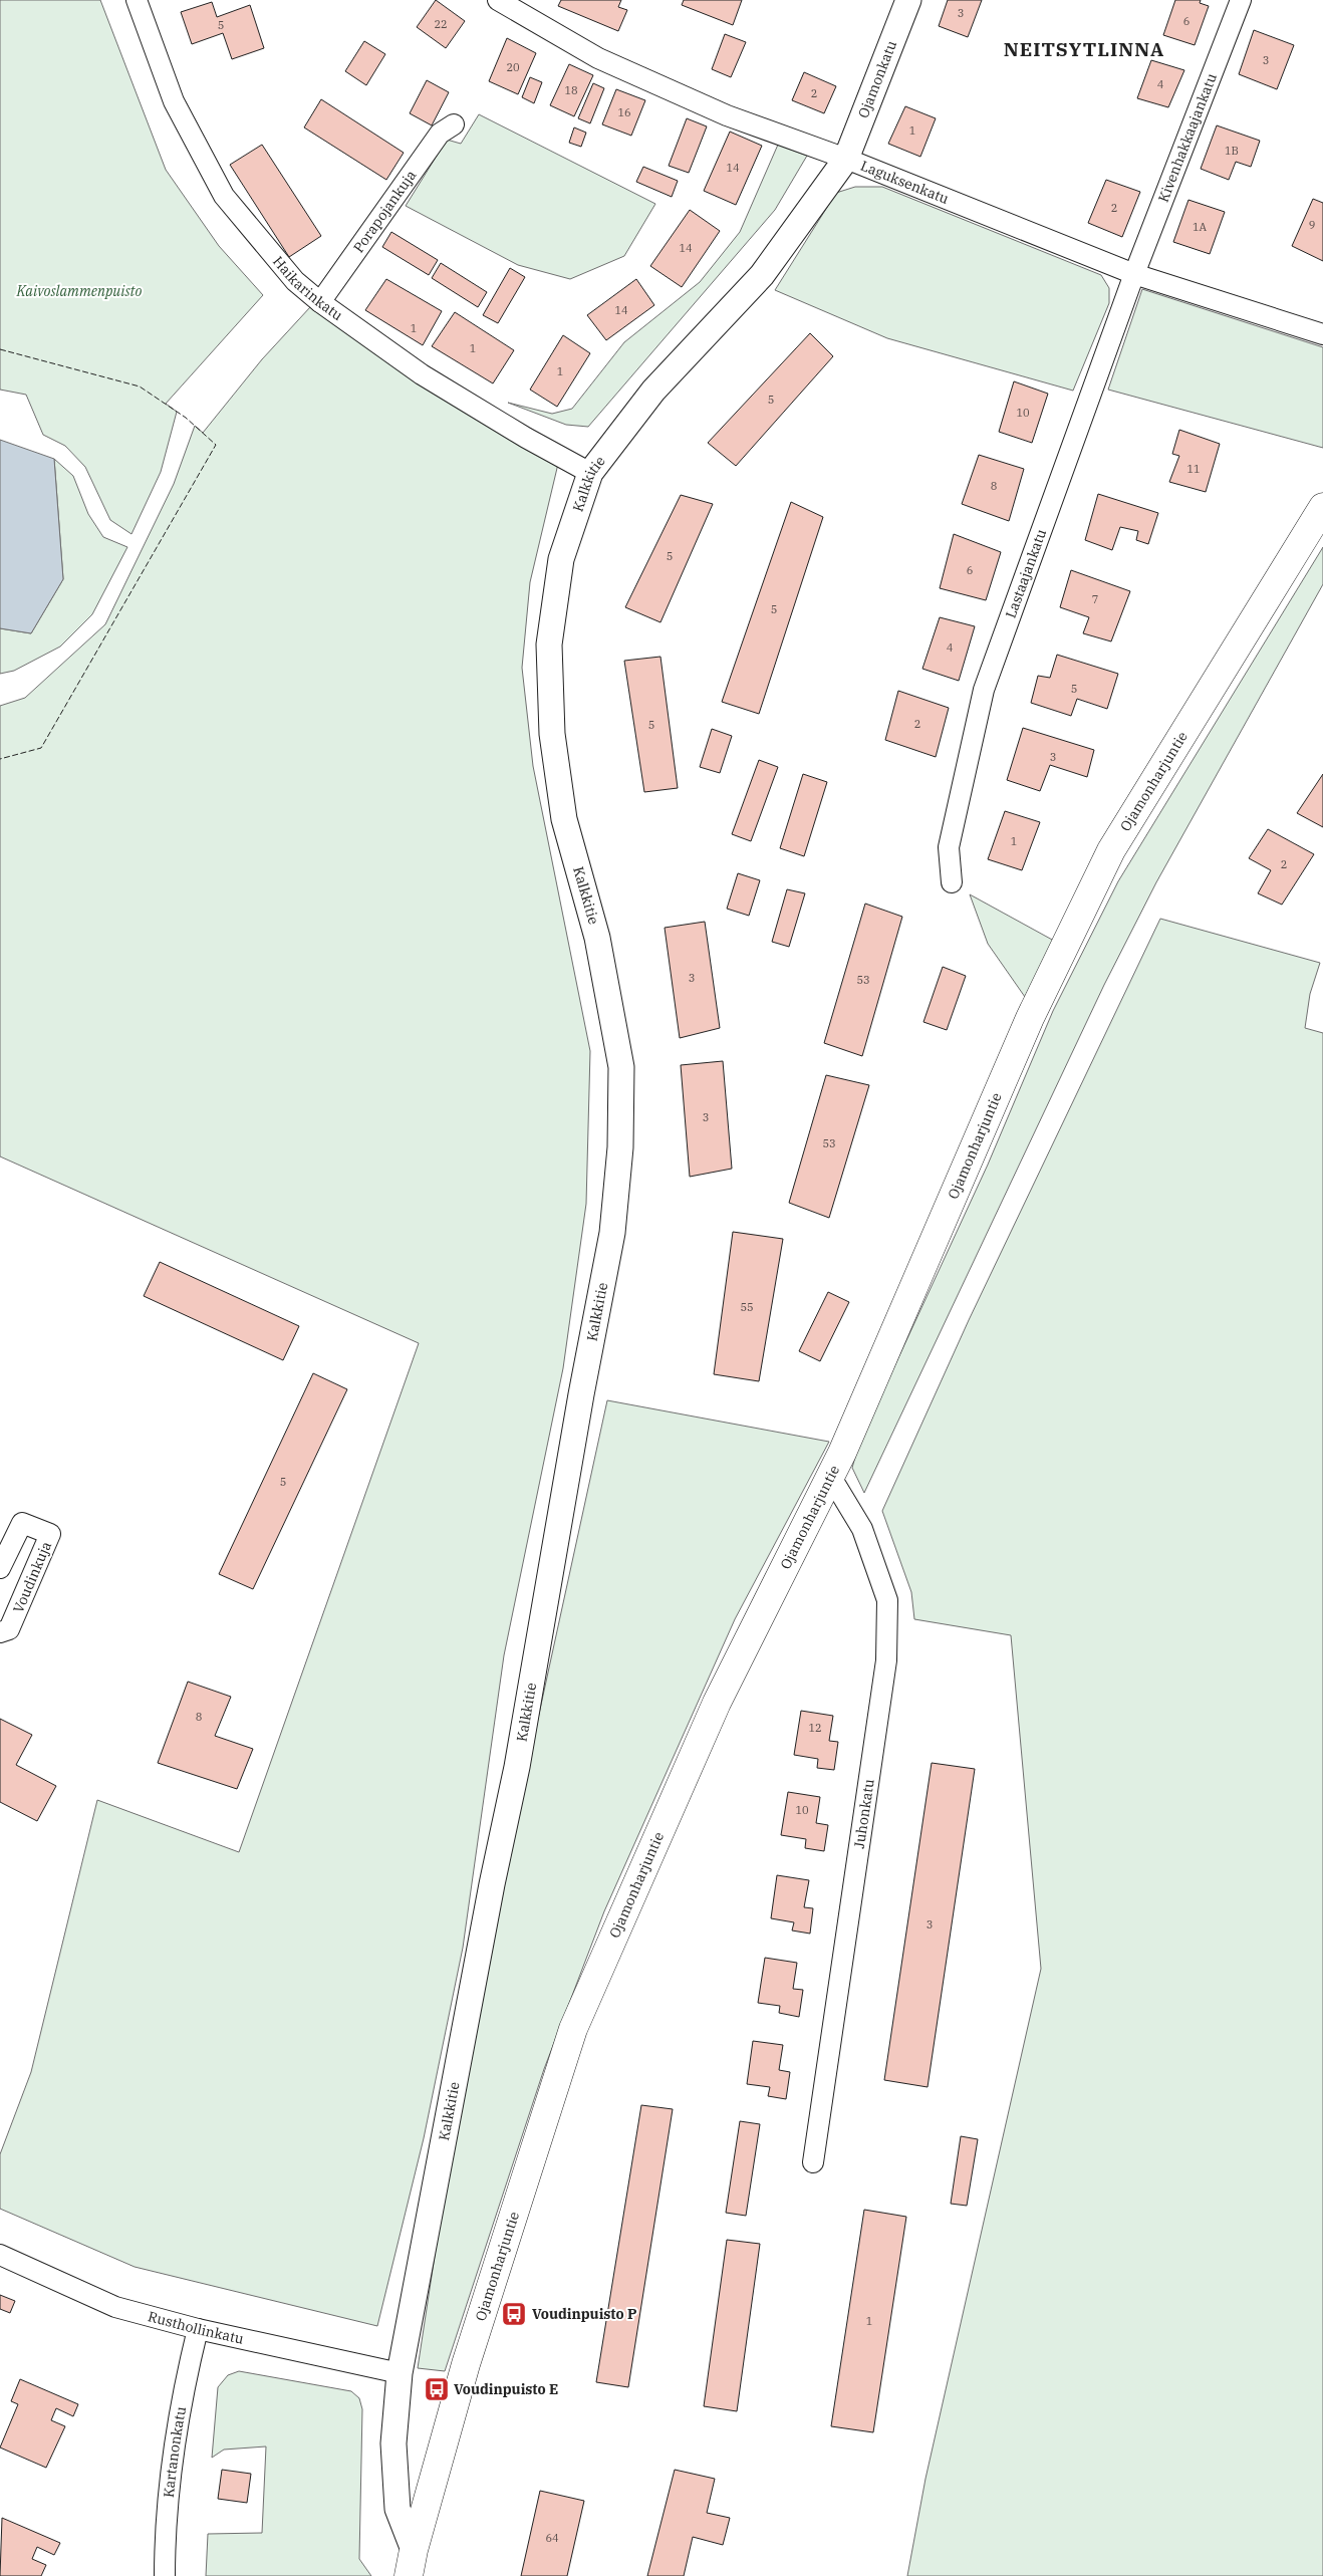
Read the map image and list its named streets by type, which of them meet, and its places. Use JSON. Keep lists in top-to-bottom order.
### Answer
{
  "streets": {
    "main road": ["Ojamonharjuntie"],
    "street": [
      "Ojamonkatu",
      "Kivenhakkaajankatu",
      "Laguksenkatu",
      "Porapojankuja",
      "Haikarinkatu",
      "Kalkkitie",
      "Lastaajankatu",
      "Voudinkuja",
      "Juhonkatu",
      "Rusthollinkatu",
      "Kartanonkatu"
    ]
  },
  "crossings": [
    ["Ojamonkatu", "Laguksenkatu"],
    ["Ojamonkatu", "Kalkkitie"],
    ["Kivenhakkaajankatu", "Laguksenkatu"],
    ["Kivenhakkaajankatu", "Lastaajankatu"],
    ["Laguksenkatu", "Kalkkitie"],
    ["Laguksenkatu", "Lastaajankatu"],
    ["Porapojankuja", "Haikarinkatu"],
    ["Haikarinkatu", "Kalkkitie"],
    ["Kalkkitie", "Ojamonharjuntie"],
    ["Kalkkitie", "Rusthollinkatu"],
    ["Ojamonharjuntie", "Juhonkatu"],
    ["Rusthollinkatu", "Kartanonkatu"]
  ],
  "districts": ["NEITSYTLINNA"],
  "parks": ["Kaivoslammenpuisto"],
  "places": {
    "bus stop": ["Voudinpuisto P", "Voudinpuisto E"]
  },
  "house_numbers": [
    "3",
    "6",
    "22",
    "5",
    "3",
    "20",
    "4",
    "18",
    "2",
    "16",
    "1",
    "1B",
    "14",
    "2",
    "9",
    "1A",
    "14",
    "14",
    "1",
    "1",
    "1",
    "5",
    "10",
    "11",
    "8",
    "5",
    "6",
    "7",
    "5",
    "4",
    "5",
    "2",
    "5",
    "3",
    "1",
    "2",
    "3",
    "53",
    "3",
    "53",
    "55",
    "5",
    "8",
    "12",
    "10",
    "3",
    "1",
    "64"
  ]
}
